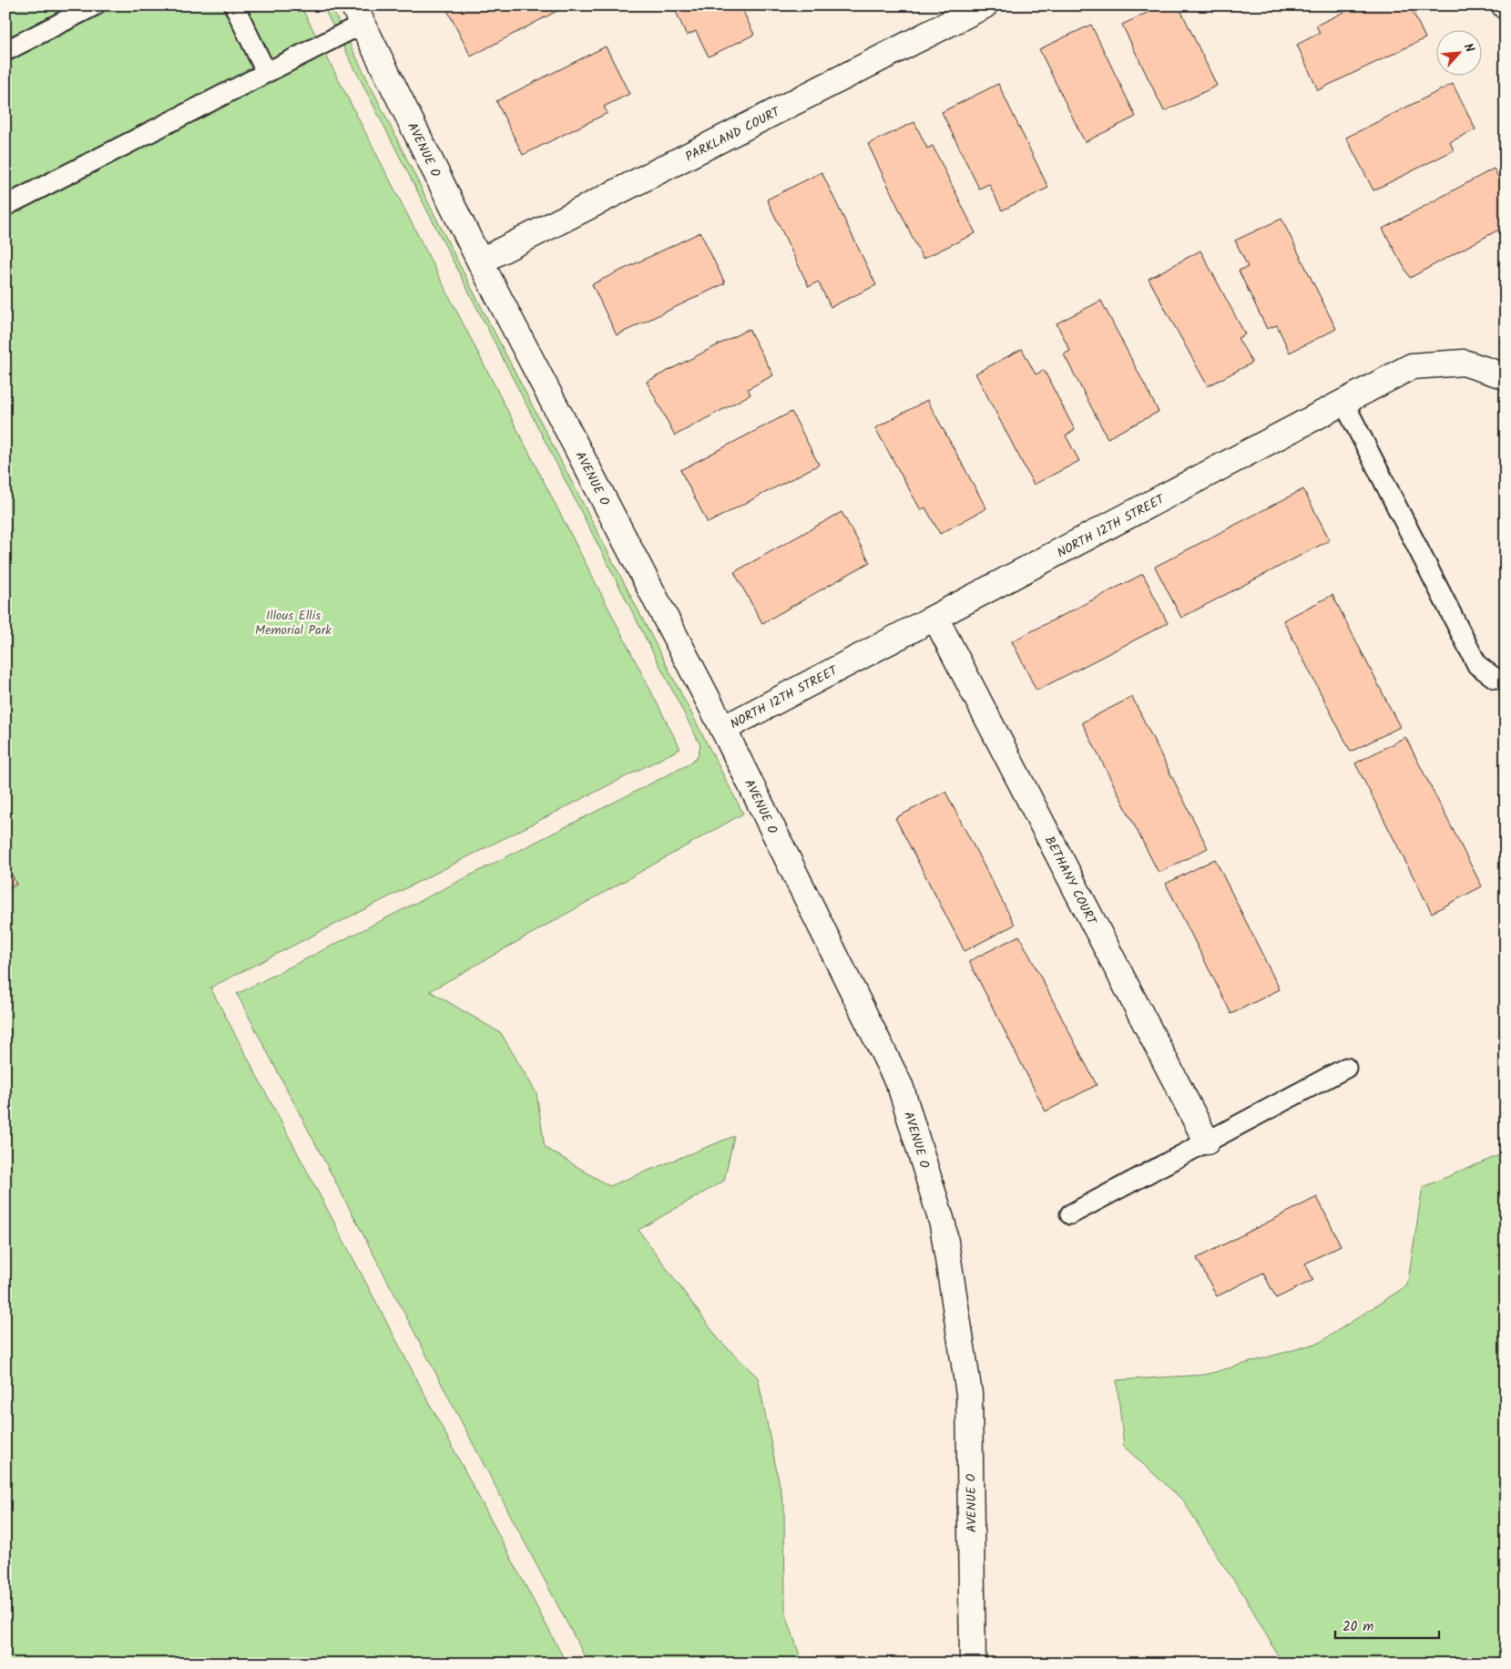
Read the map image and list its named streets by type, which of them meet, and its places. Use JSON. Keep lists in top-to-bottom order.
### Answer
{
  "streets": {
    "street": [
      "PARKLAND COURT",
      "AVENUE O",
      "NORTH 12TH STREET",
      "BETHANY COURT"
    ]
  },
  "crossings": [
    ["PARKLAND COURT", "AVENUE O"],
    ["AVENUE O", "NORTH 12TH STREET"],
    ["NORTH 12TH STREET", "BETHANY COURT"]
  ],
  "parks": ["Illous Ellis Memorial Park"],
  "scale_bar": "20 m",
  "north": "top right"
}
